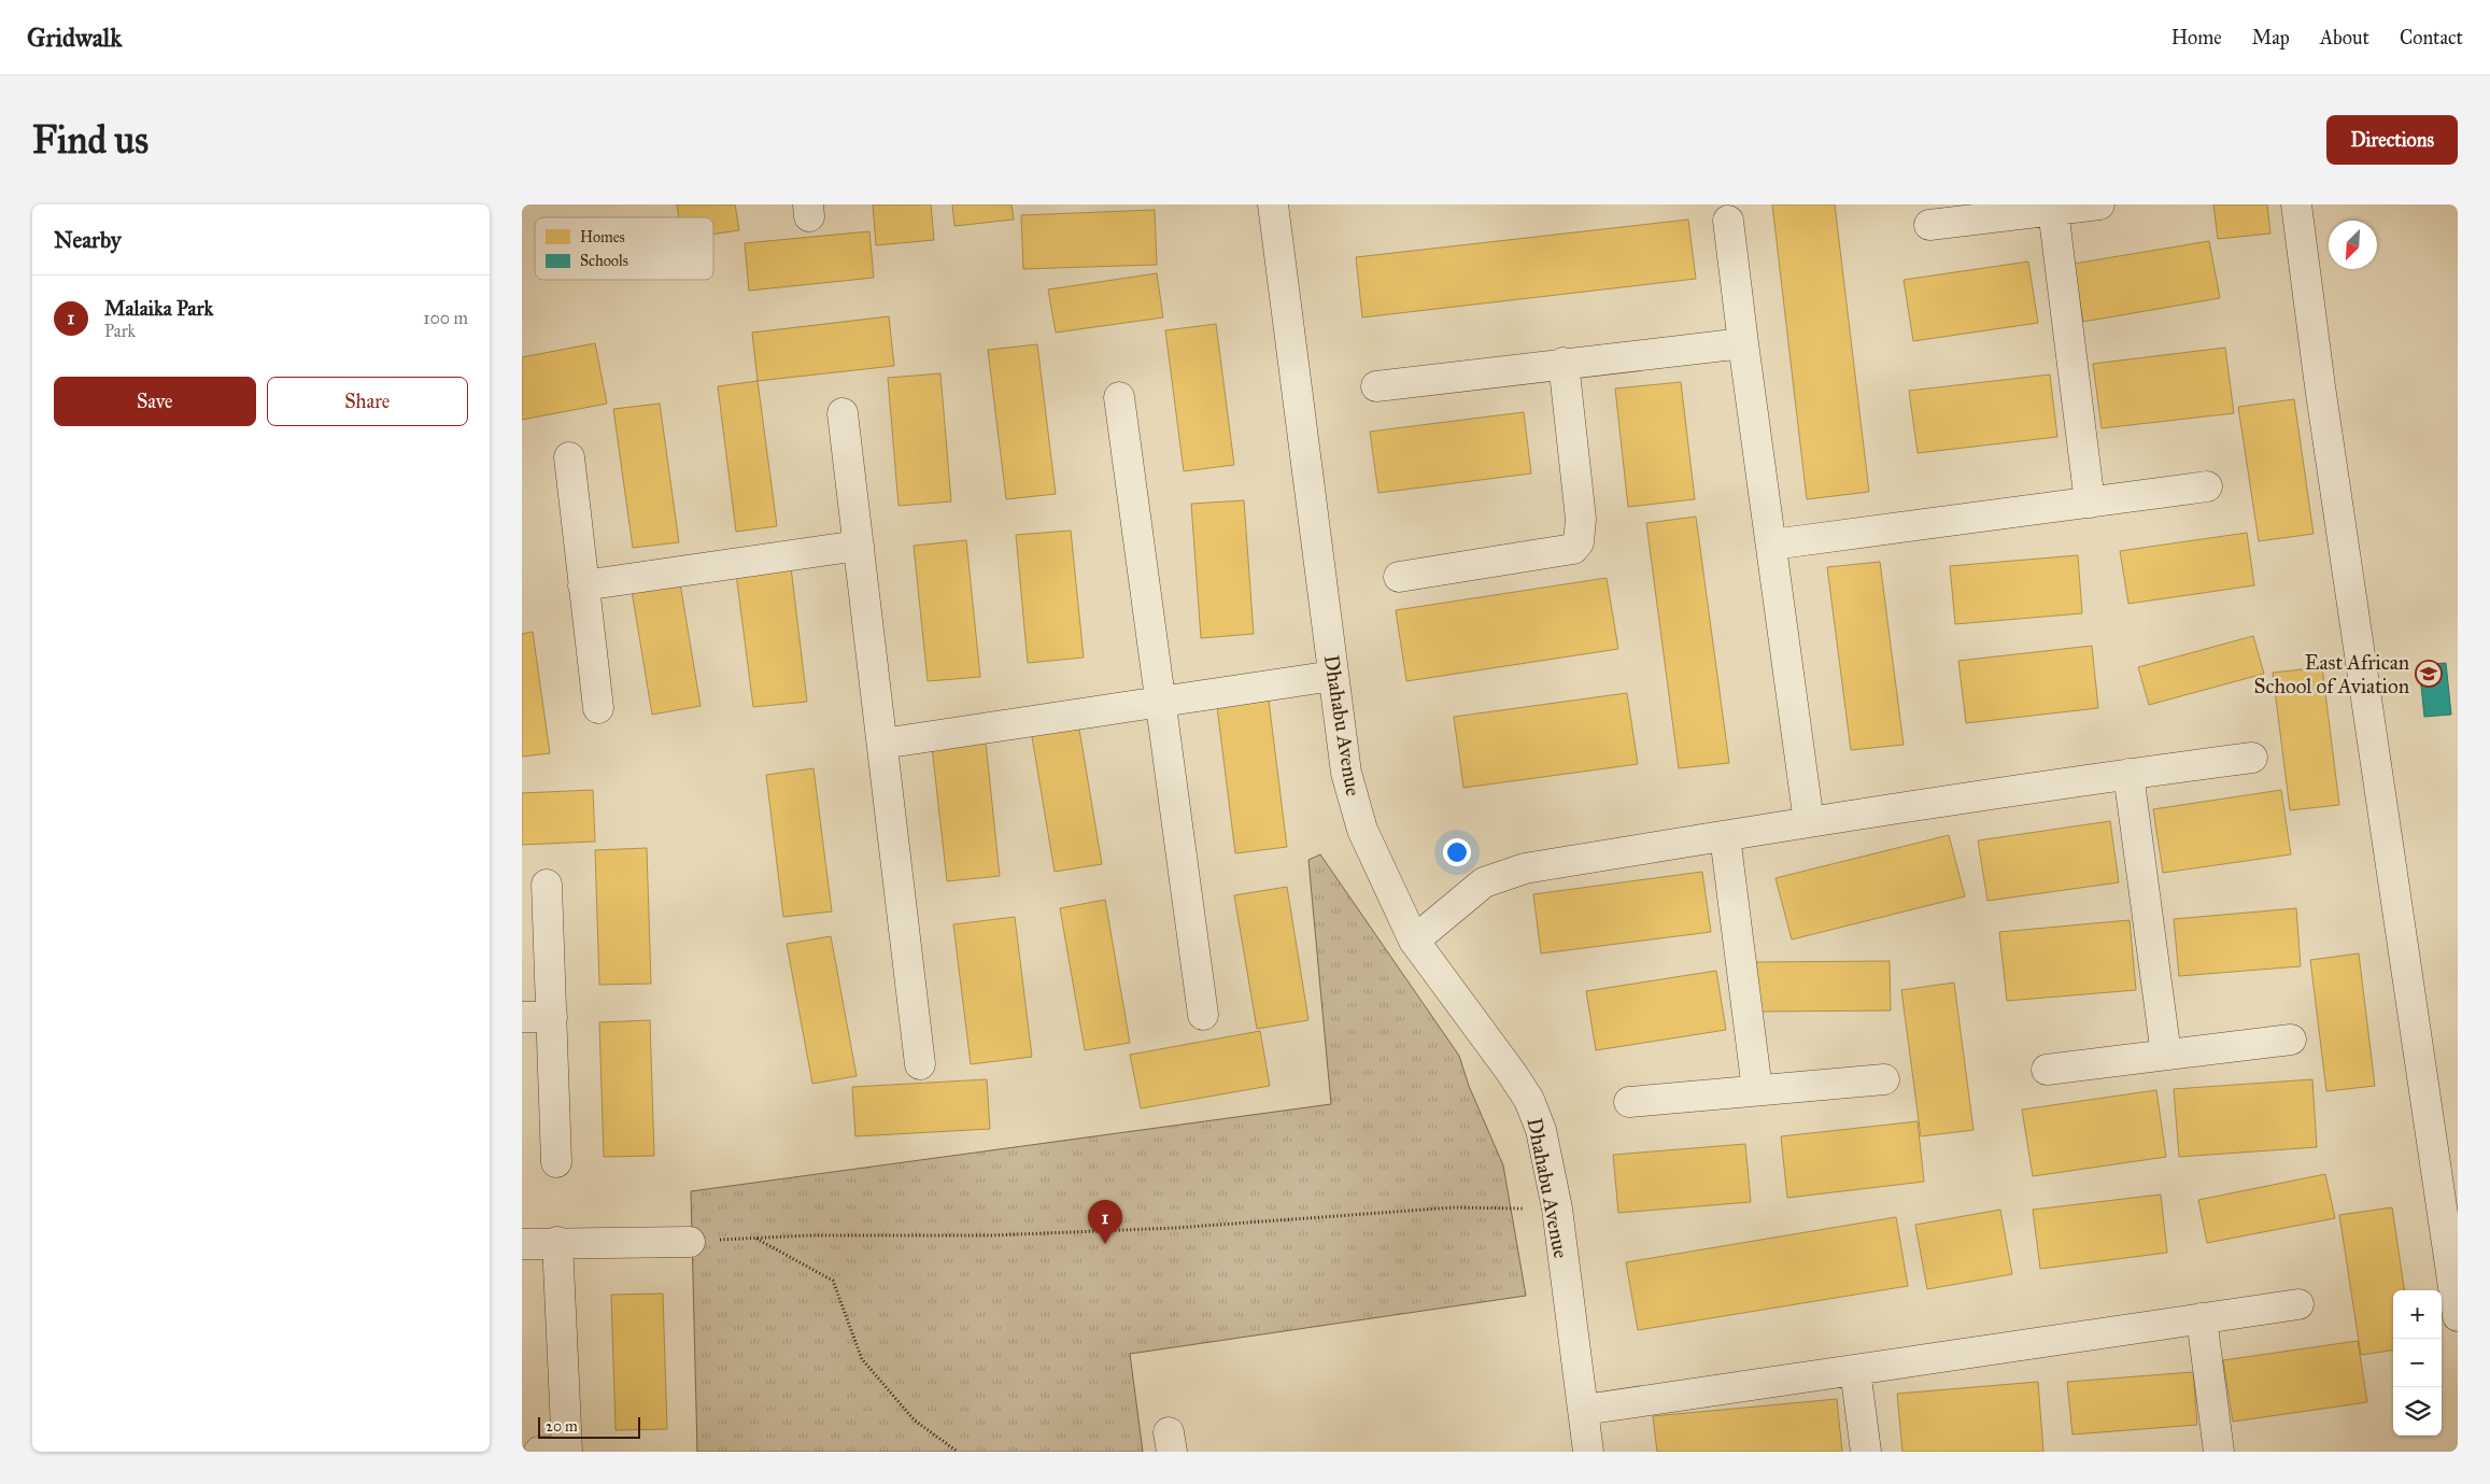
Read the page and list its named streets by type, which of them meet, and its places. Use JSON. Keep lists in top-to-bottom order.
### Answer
{
  "streets": {
    "street": ["Dhahabu Avenue"]
  },
  "places": {
    "school or university": ["East African School of Aviation"]
  },
  "legend": ["Homes", "Schools"],
  "scale_bar": "20 m",
  "north": "bottom left",
  "page": {
    "header": "Gridwalk",
    "nav": [
      "Home",
      "Map",
      "About",
      "Contact"
    ],
    "buttons": [
      "Directions",
      ["Save", "Share"]
    ],
    "title": "Find us",
    "heading": "Nearby",
    "list": [
      {
        "mark": "1",
        "name": "Malaika Park",
        "note": "Park",
        "value": "100 m"
      }
    ],
    "pins": "1",
    "map_buttons": ["+", "−"],
    "scale": "20 m"
  }
}
